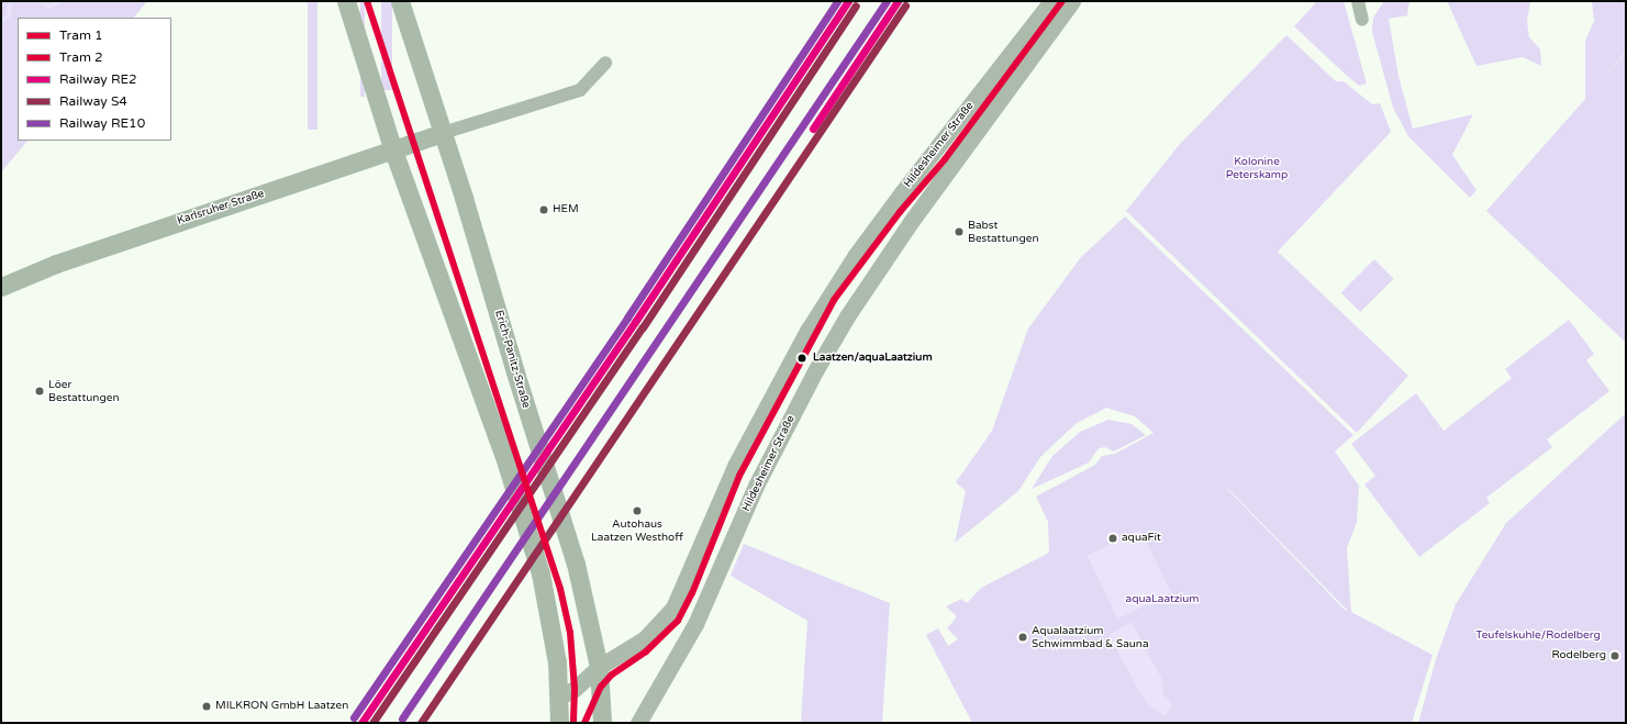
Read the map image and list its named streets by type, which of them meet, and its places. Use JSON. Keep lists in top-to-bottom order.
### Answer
{
  "streets": {
    "main road": ["Karlsruher Straße", "Erich-Panitz-Straße"],
    "street": ["Hildesheimer Straße"]
  },
  "crossings": [
    ["Hildesheimer Straße", "Erich-Panitz-Straße"],
    ["Karlsruher Straße", "Erich-Panitz-Straße"]
  ],
  "parks": ["Kolonine Peterskamp", "aquaLaatzium", "Teufelskuhle/Rodelberg"],
  "places": [
    "HEM",
    "Babst Bestattungen",
    "Laatzen/aquaLaatzium",
    "Löer Bestattungen",
    "Autohaus Laatzen Westhoff",
    "aquaFit",
    "Aqualaatzium Schwimmbad & Sauna",
    "Rodelberg",
    "MILKRON GmbH Laatzen"
  ],
  "lines": [
    "tram line 1",
    "tram line 2",
    "rail line RE2",
    "rail line RE10",
    "rail line S4"
  ],
  "legend": [
    "Tram 1",
    "Tram 2",
    "Railway RE2",
    "Railway S4",
    "Railway RE10"
  ]
}
